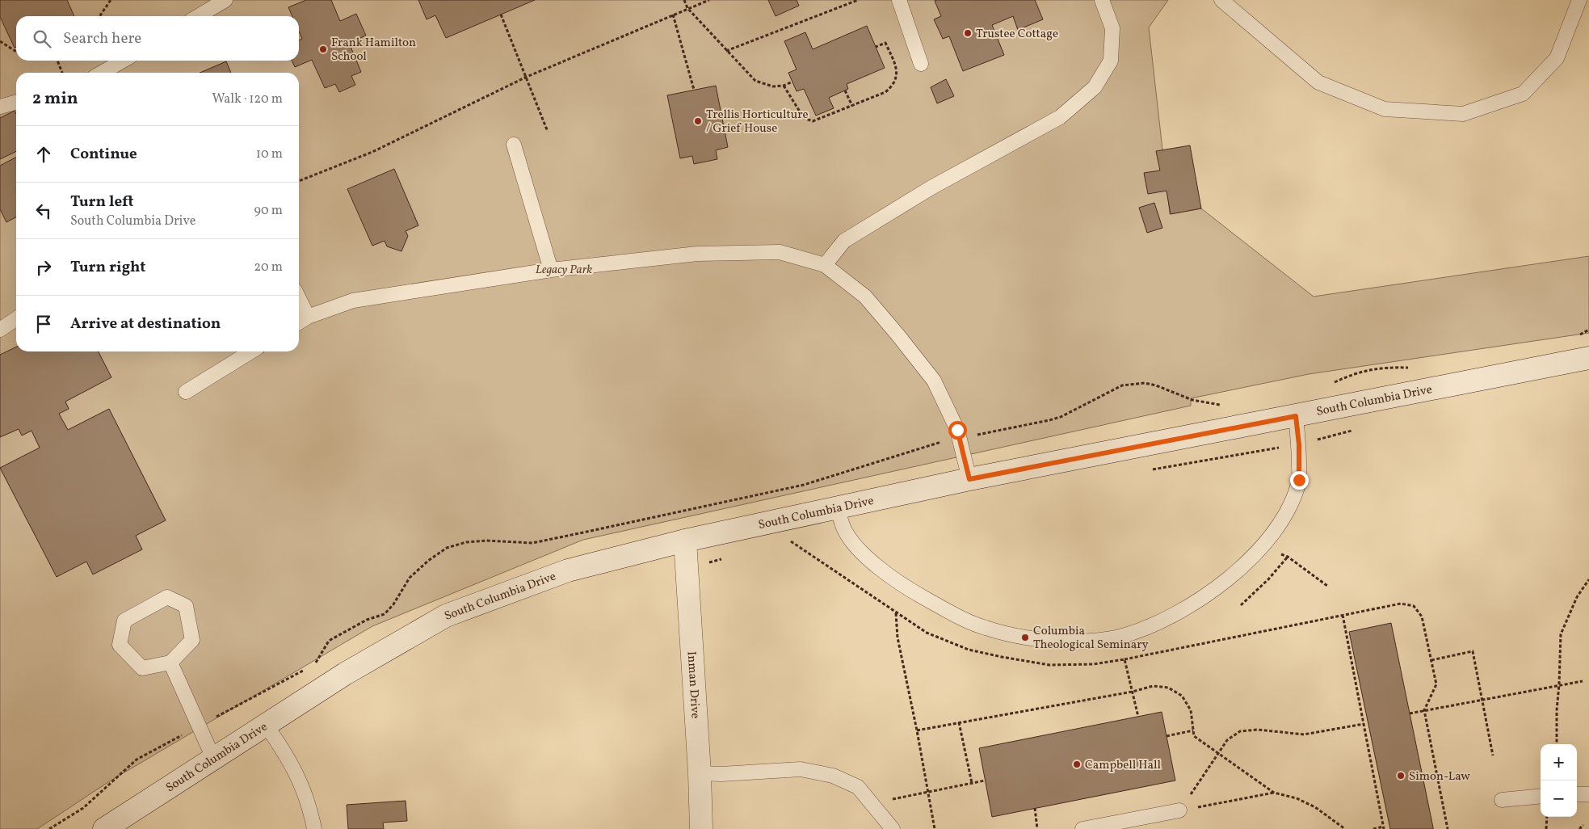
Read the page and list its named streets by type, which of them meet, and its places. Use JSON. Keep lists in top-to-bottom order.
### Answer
{
  "streets": {
    "main road": ["South Columbia Drive", "Inman Drive"]
  },
  "crossings": [
    ["South Columbia Drive", "Inman Drive"]
  ],
  "parks": ["Legacy Park"],
  "places": [
    "Trustee Cottage",
    "Frank Hamilton School",
    "Trellis Horticulture / Grief House",
    "Columbia Theological Seminary",
    "Campbell Hall",
    "Simon-Law"
  ],
  "page": {
    "search": "Search here",
    "heading": ["2 min", "Walk · 120 m"],
    "list": [
      ["Continue", "10 m"],
      ["Turn left", "South Columbia Drive", "90 m"],
      ["Turn right", "20 m"],
      "Arrive at destination"
    ],
    "map_buttons": ["+", "−"]
  }
}
